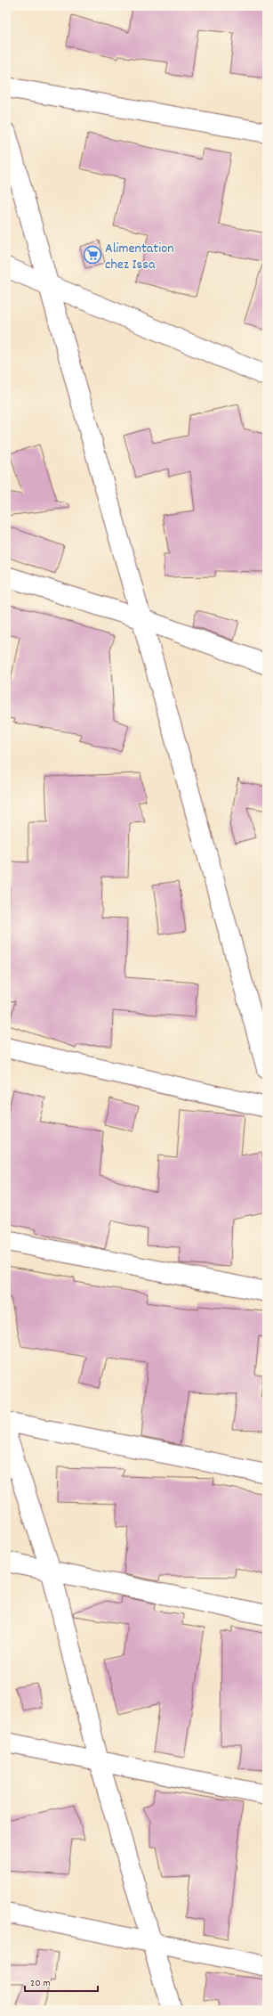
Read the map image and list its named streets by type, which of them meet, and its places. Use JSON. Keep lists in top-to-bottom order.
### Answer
{
  "places": {
    "supermarket": ["Alimentation chez Issa"]
  },
  "scale_bar": "20 m"
}
